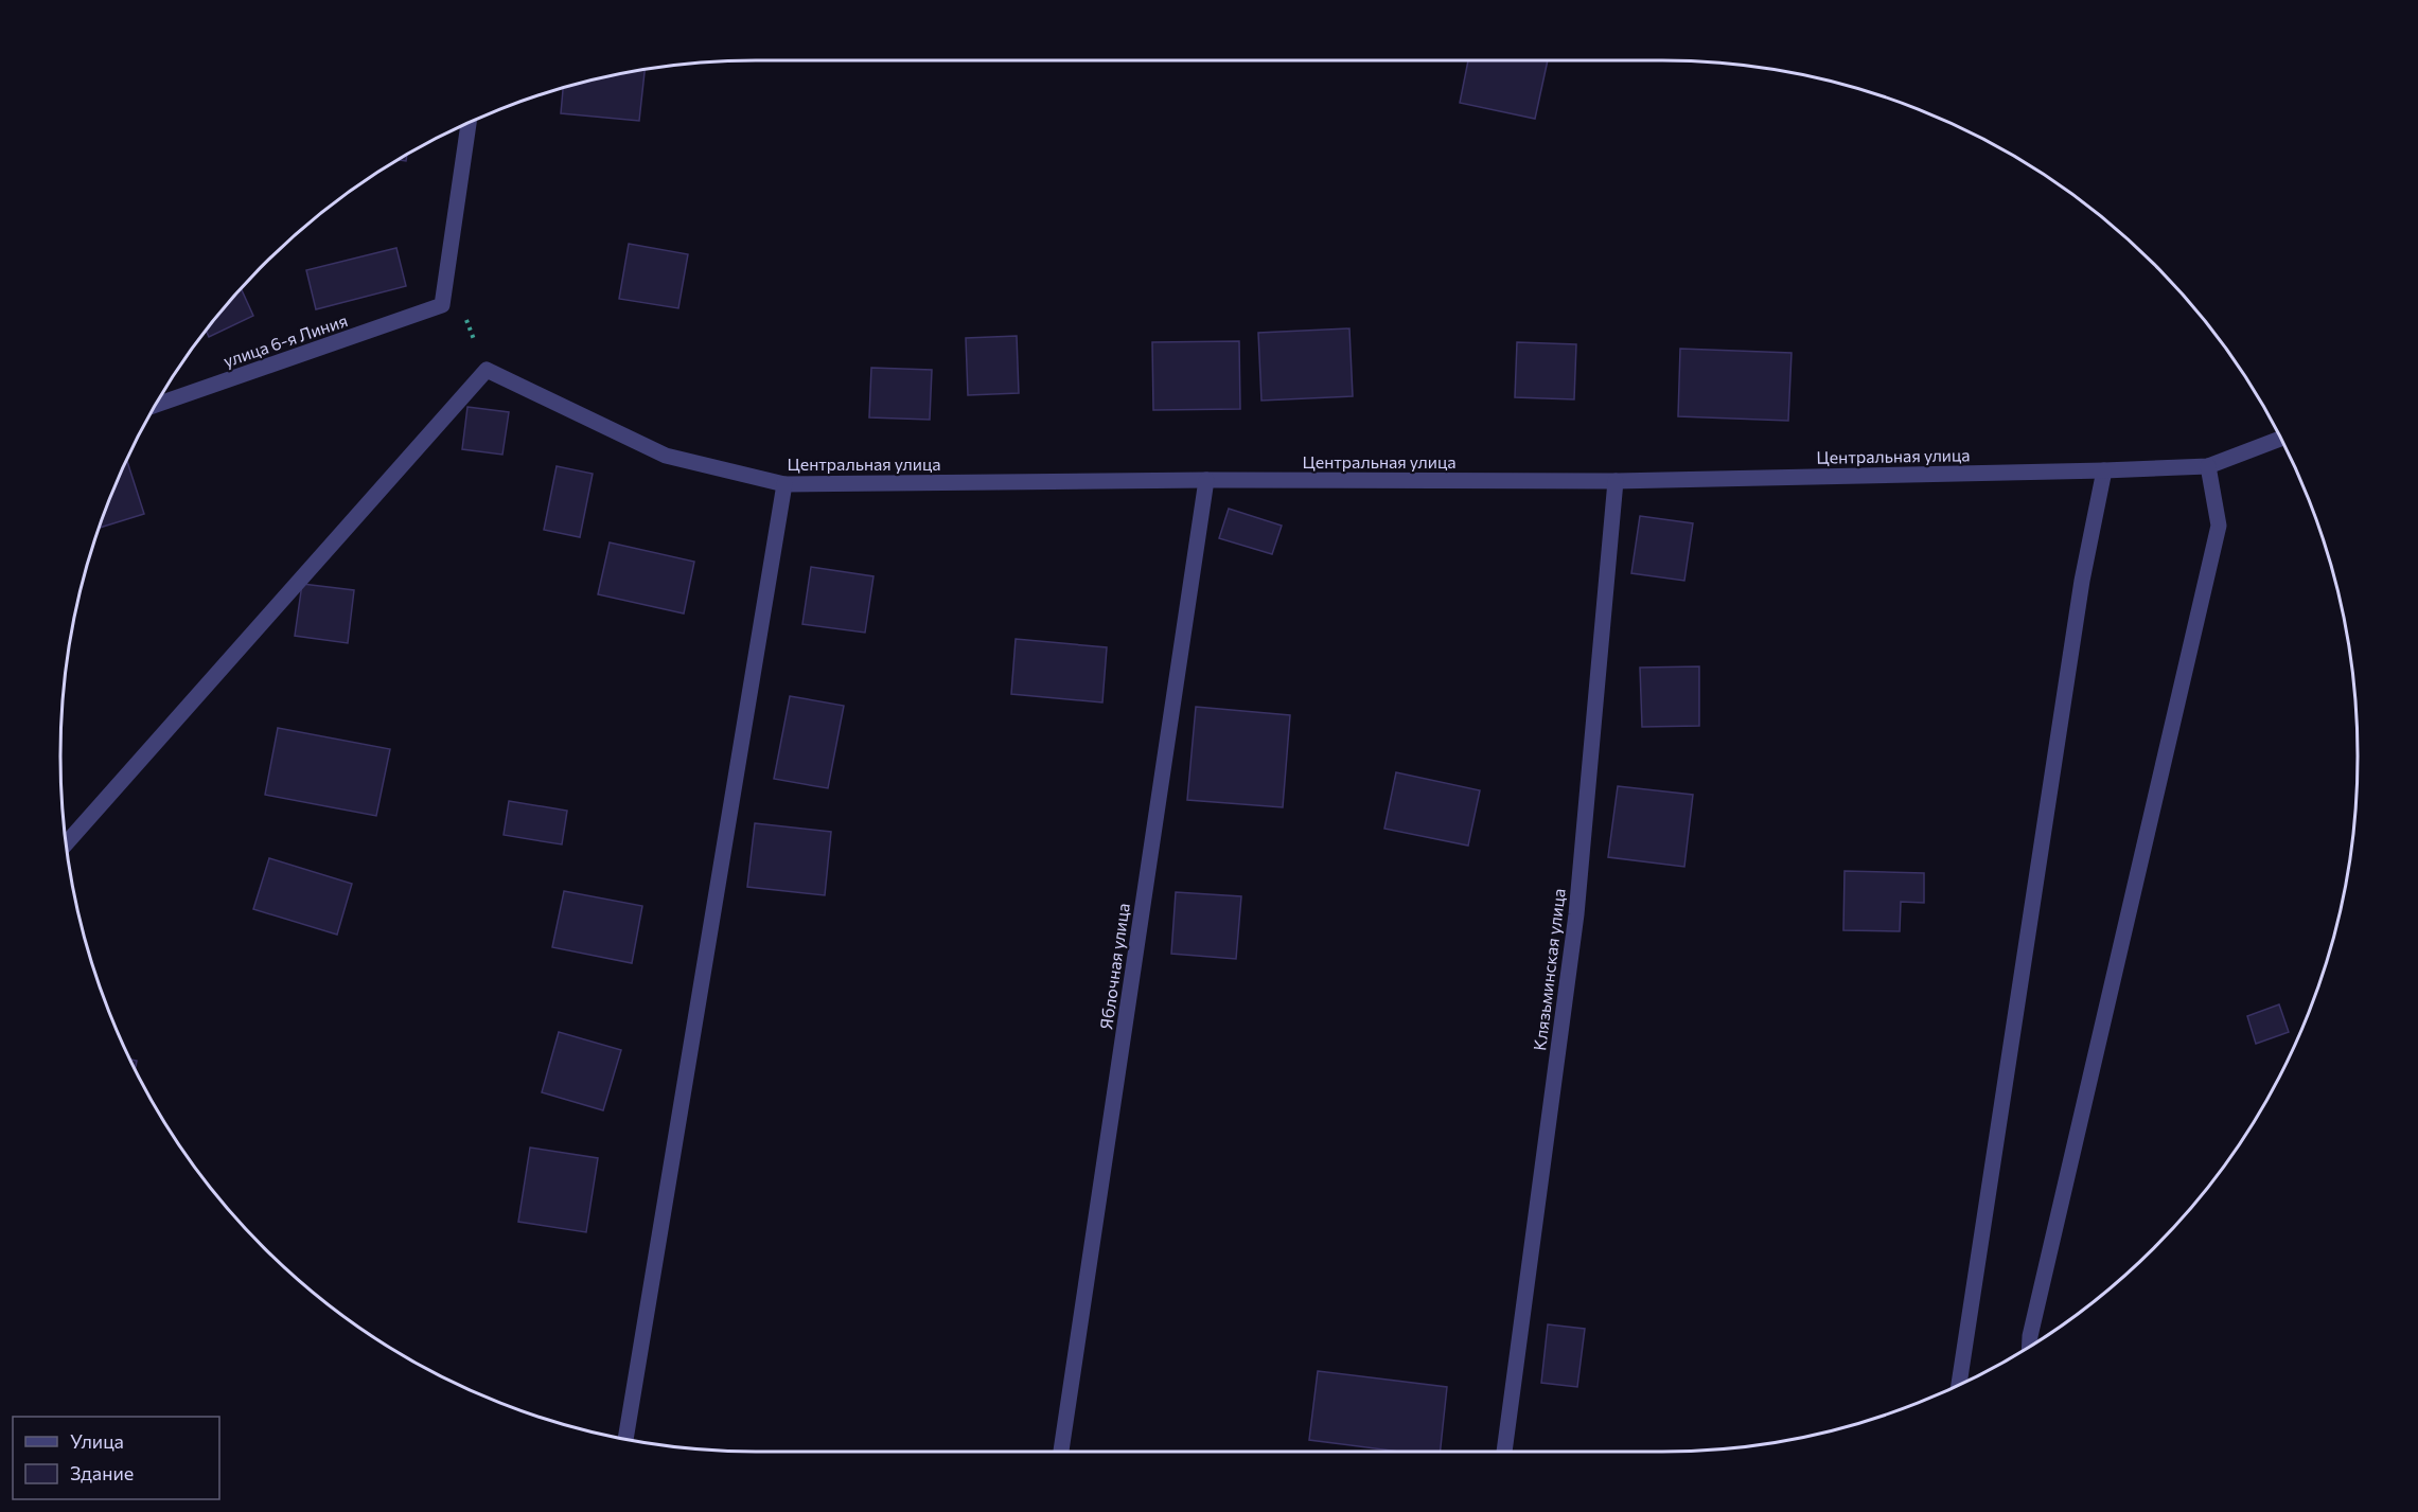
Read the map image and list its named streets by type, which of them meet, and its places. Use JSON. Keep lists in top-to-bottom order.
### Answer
{
  "streets": {
    "street": [
      "улица 6-я Линия",
      "Центральная улица",
      "Яблочная улица",
      "Клязьминская улица"
    ]
  },
  "crossings": [
    ["Центральная улица", "Яблочная улица"],
    ["Центральная улица", "Клязьминская улица"]
  ],
  "legend": ["Улица", "Здание"]
}
